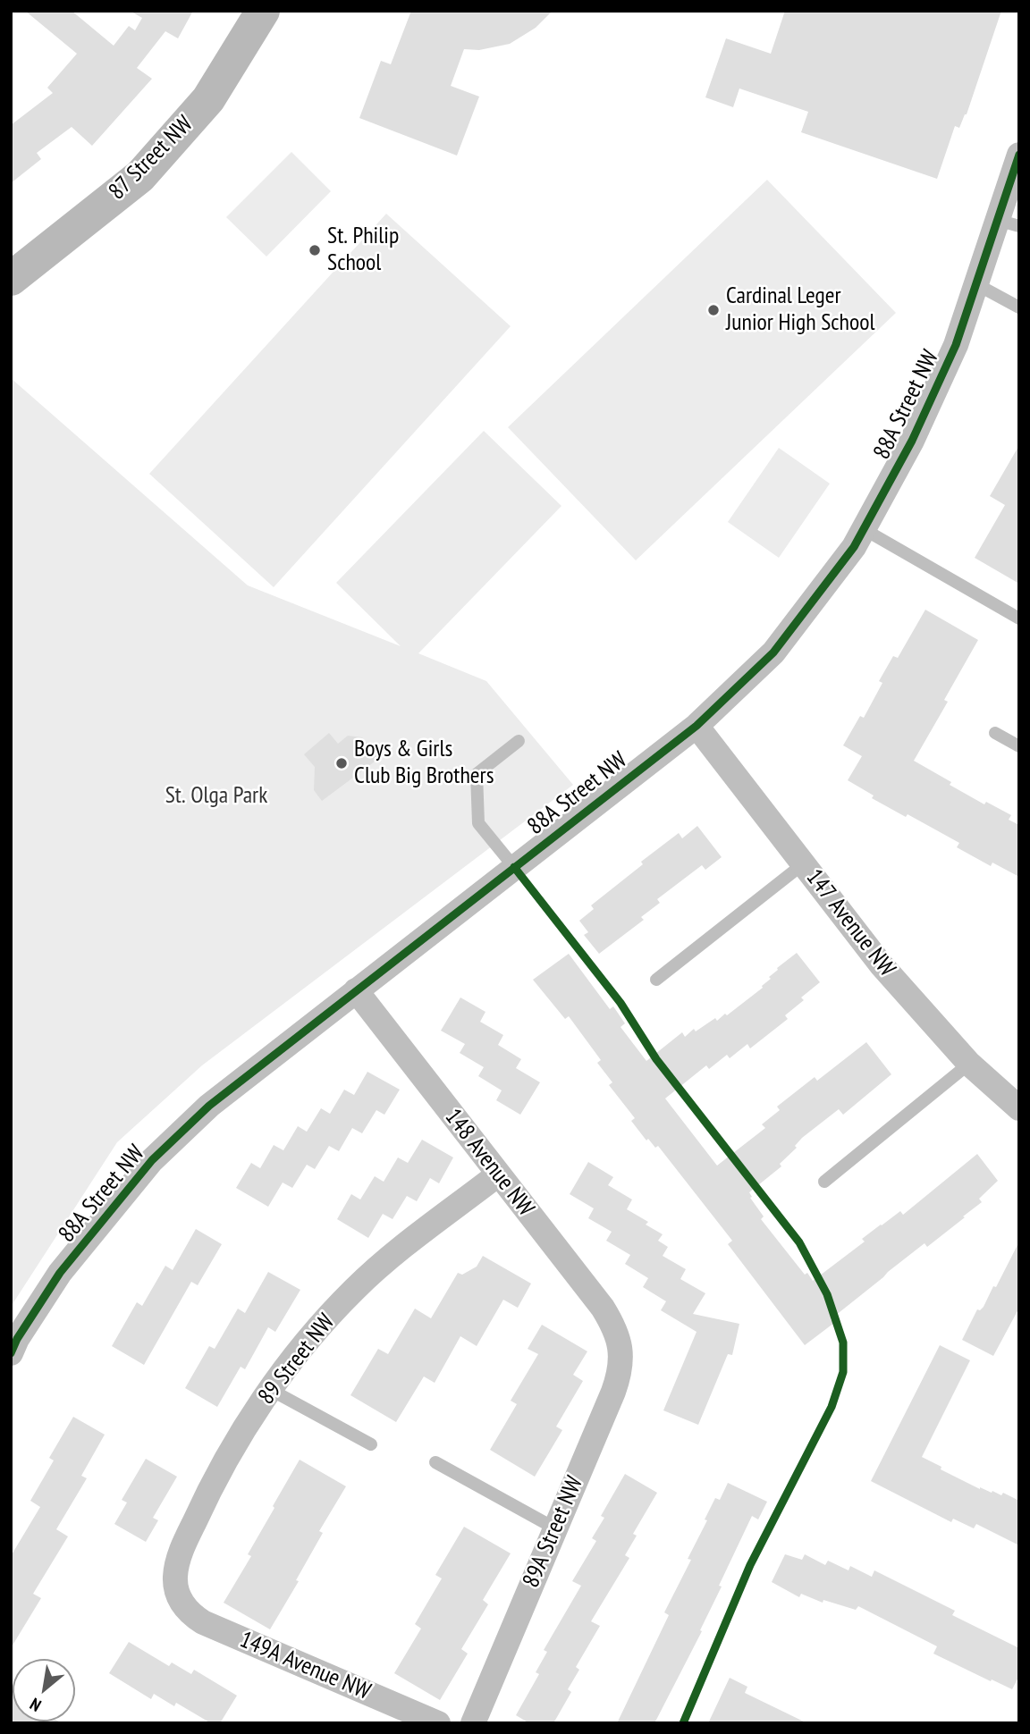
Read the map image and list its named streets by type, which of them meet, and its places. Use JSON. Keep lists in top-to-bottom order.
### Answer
{
  "streets": {
    "street": [
      "87 Street NW",
      "88A Street NW",
      "147 Avenue NW",
      "148 Avenue NW",
      "89 Street NW",
      "89A Street NW",
      "149A Avenue NW"
    ]
  },
  "crossings": [
    ["88A Street NW", "147 Avenue NW"],
    ["88A Street NW", "148 Avenue NW"],
    ["148 Avenue NW", "89 Street NW"],
    ["148 Avenue NW", "89A Street NW"],
    ["89 Street NW", "149A Avenue NW"]
  ],
  "parks": ["St. Olga Park"],
  "places": ["St. Philip School", "Cardinal Leger Junior High School", "Boys & Girls Club Big Brothers"],
  "north": "bottom left"
}
